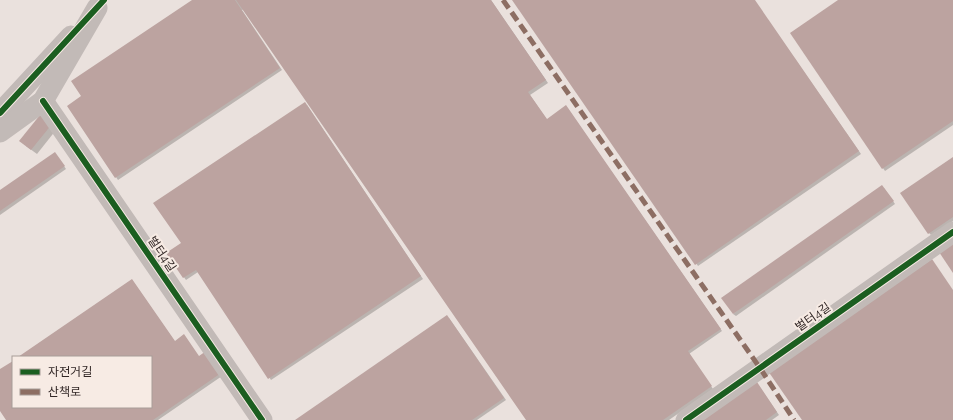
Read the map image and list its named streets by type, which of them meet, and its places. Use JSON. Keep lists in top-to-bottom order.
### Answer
{
  "streets": {
    "street": ["벌터4길"]
  },
  "legend": ["자전거길", "산책로"]
}
